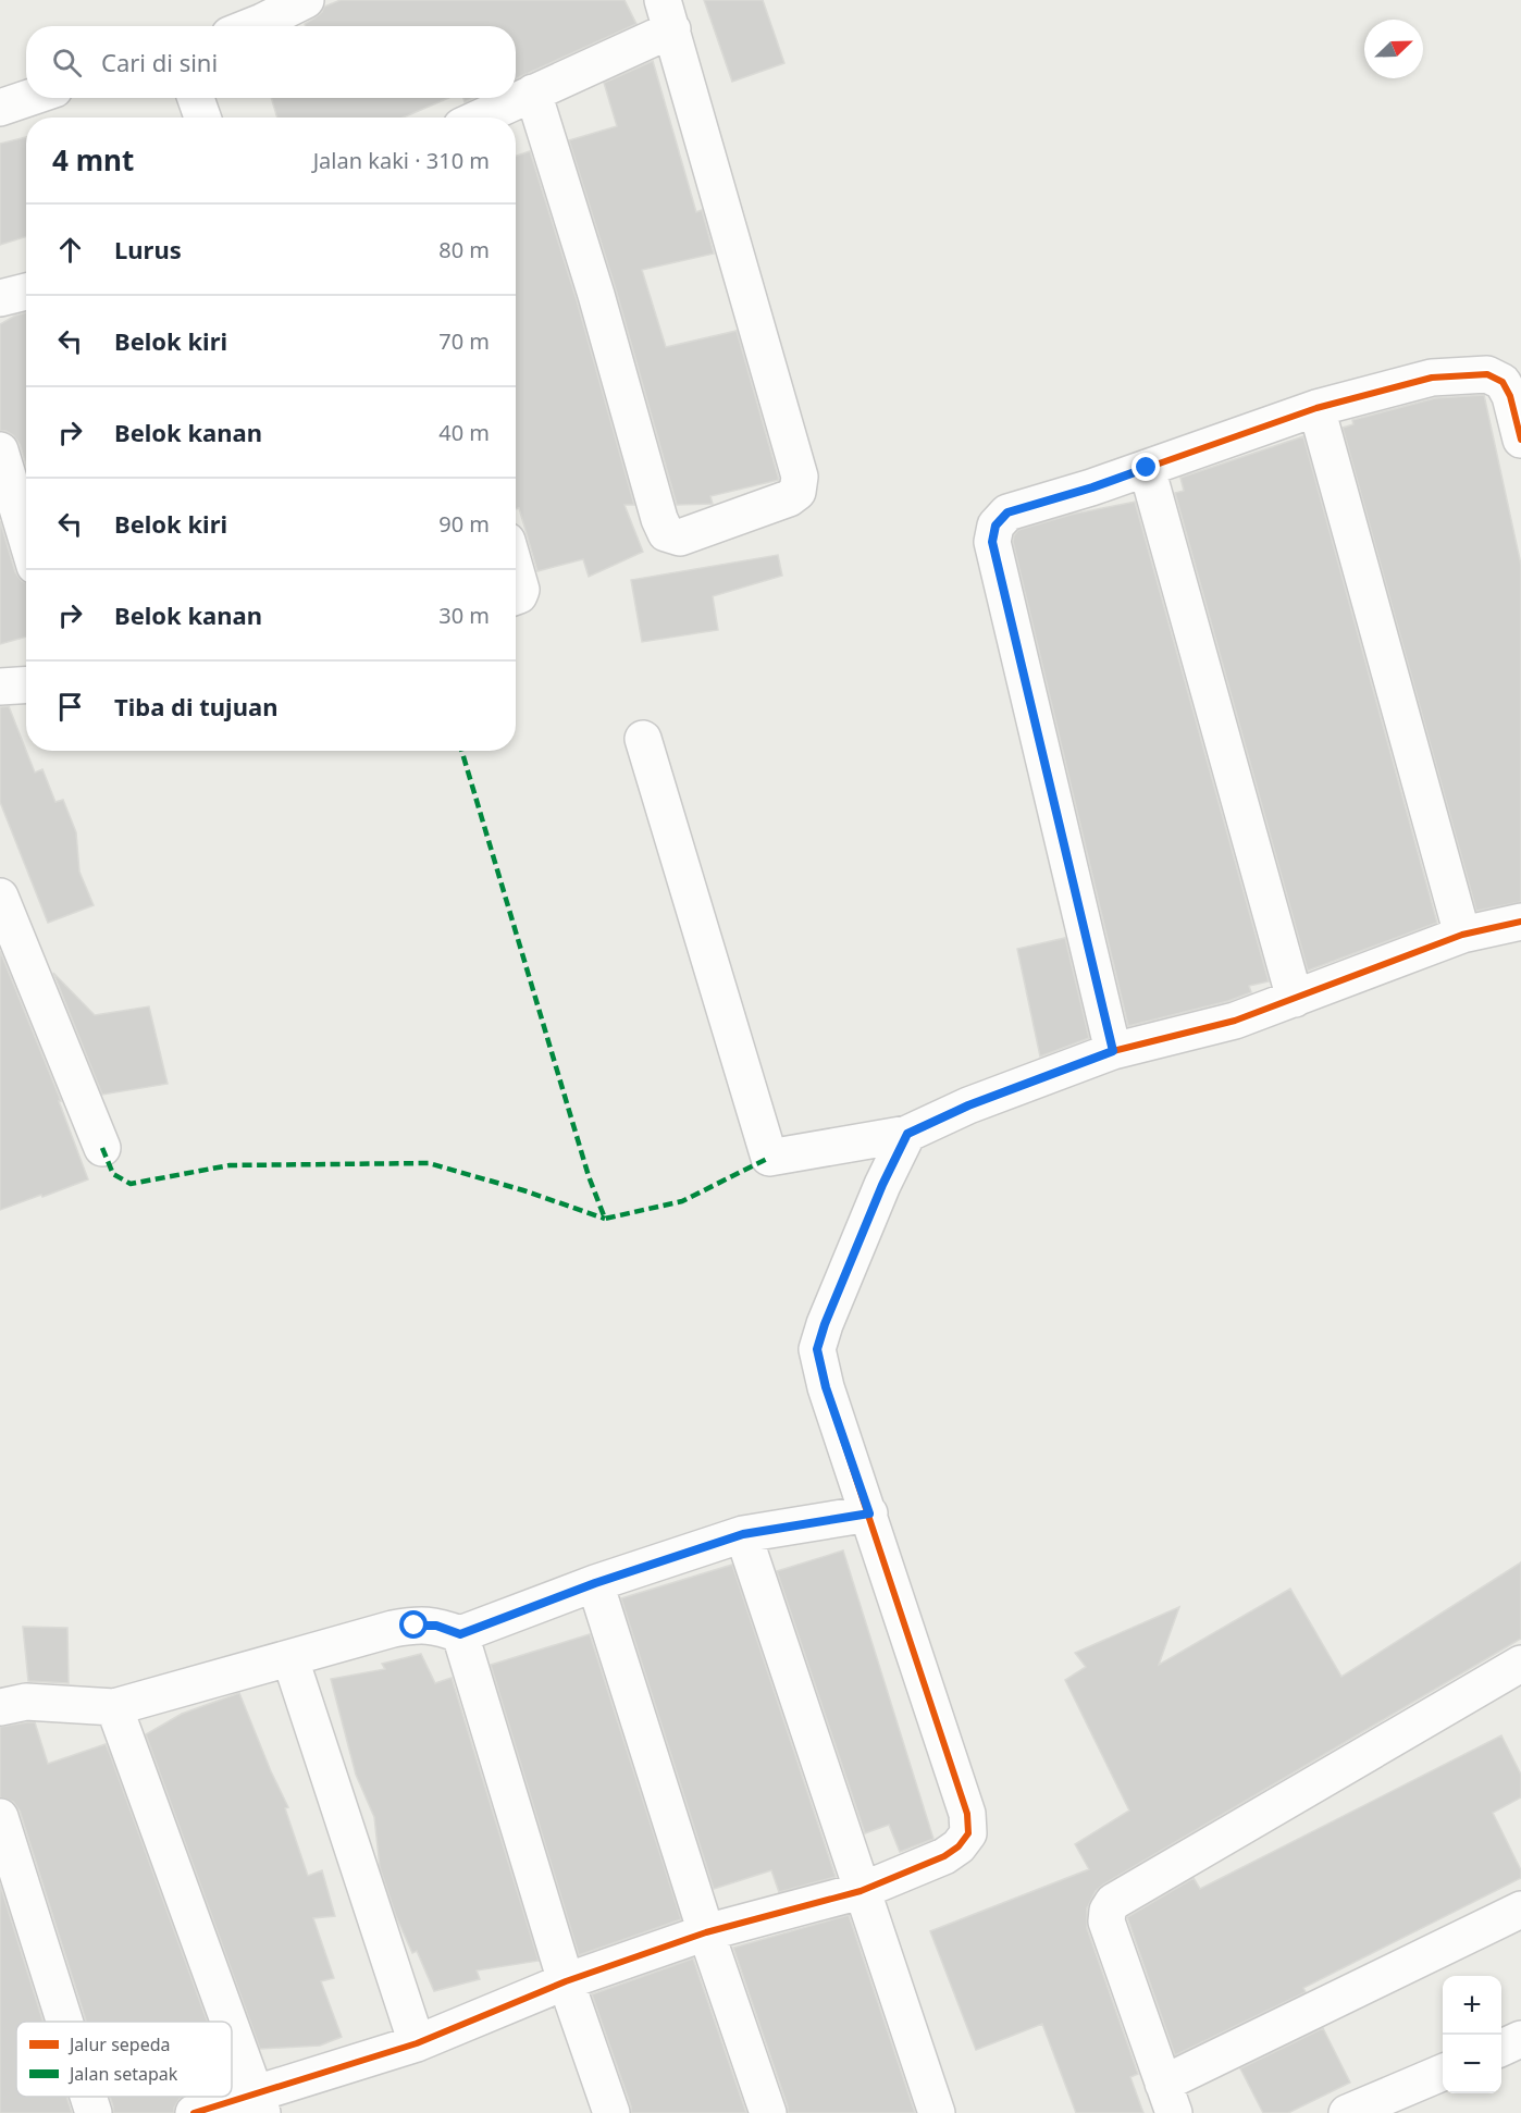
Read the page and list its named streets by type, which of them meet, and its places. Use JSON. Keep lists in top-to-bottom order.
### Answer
{
  "legend": ["Jalur sepeda", "Jalan setapak"],
  "north": "top right",
  "page": {
    "search": "Cari di sini",
    "heading": ["4 mnt", "Jalan kaki · 310 m"],
    "list": [
      ["Lurus", "80 m"],
      ["Belok kiri", "70 m"],
      ["Belok kanan", "40 m"],
      ["Belok kiri", "90 m"],
      ["Belok kanan", "30 m"],
      "Tiba di tujuan"
    ],
    "map_buttons": ["+", "−"]
  }
}
